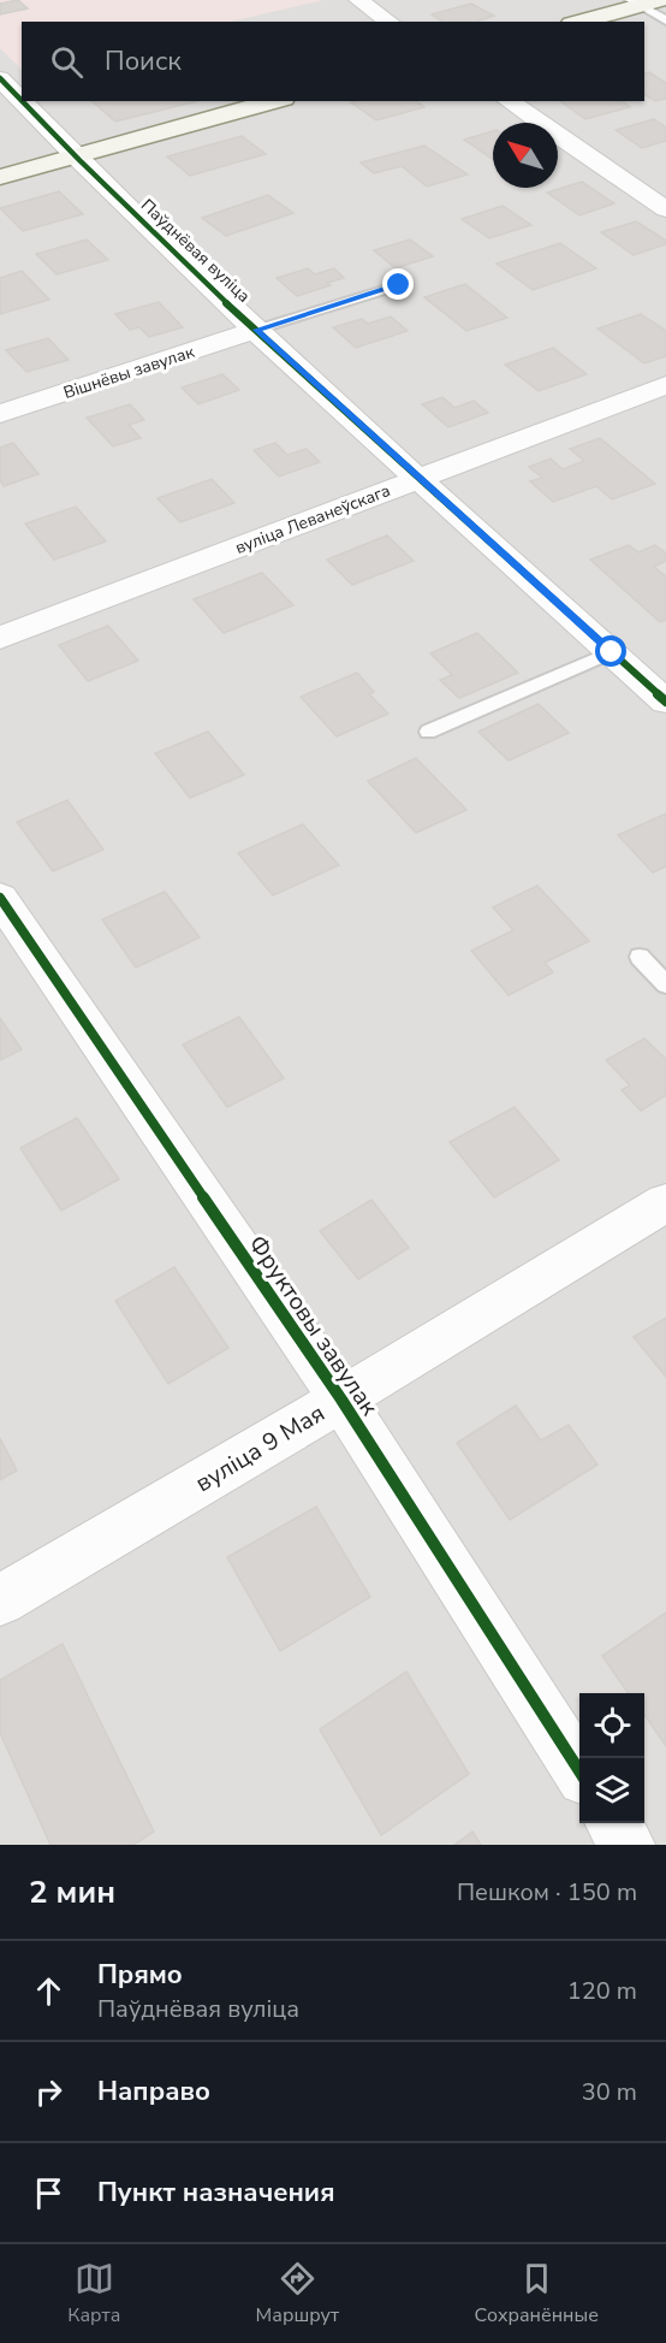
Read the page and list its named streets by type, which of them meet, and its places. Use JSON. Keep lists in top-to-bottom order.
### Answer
{
  "streets": {
    "street": [
      "Паўднёвая вуліца",
      "Вішнёвы завулак",
      "вуліца Леванеўскага",
      "Фруктовы завулак",
      "вуліца 9 Мая"
    ]
  },
  "crossings": [
    ["Паўднёвая вуліца", "Вішнёвы завулак"],
    ["Паўднёвая вуліца", "вуліца Леванеўскага"],
    ["Фруктовы завулак", "вуліца 9 Мая"]
  ],
  "north": "top left",
  "page": {
    "search": "Поиск",
    "heading": ["2 мин", "Пешком · 150 m"],
    "list": [
      ["Прямо", "Паўднёвая вуліца", "120 m"],
      ["Направо", "30 m"],
      "Пункт назначения"
    ],
    "nav": ["Карта", "Маршрут", "Сохранённые"]
  }
}
